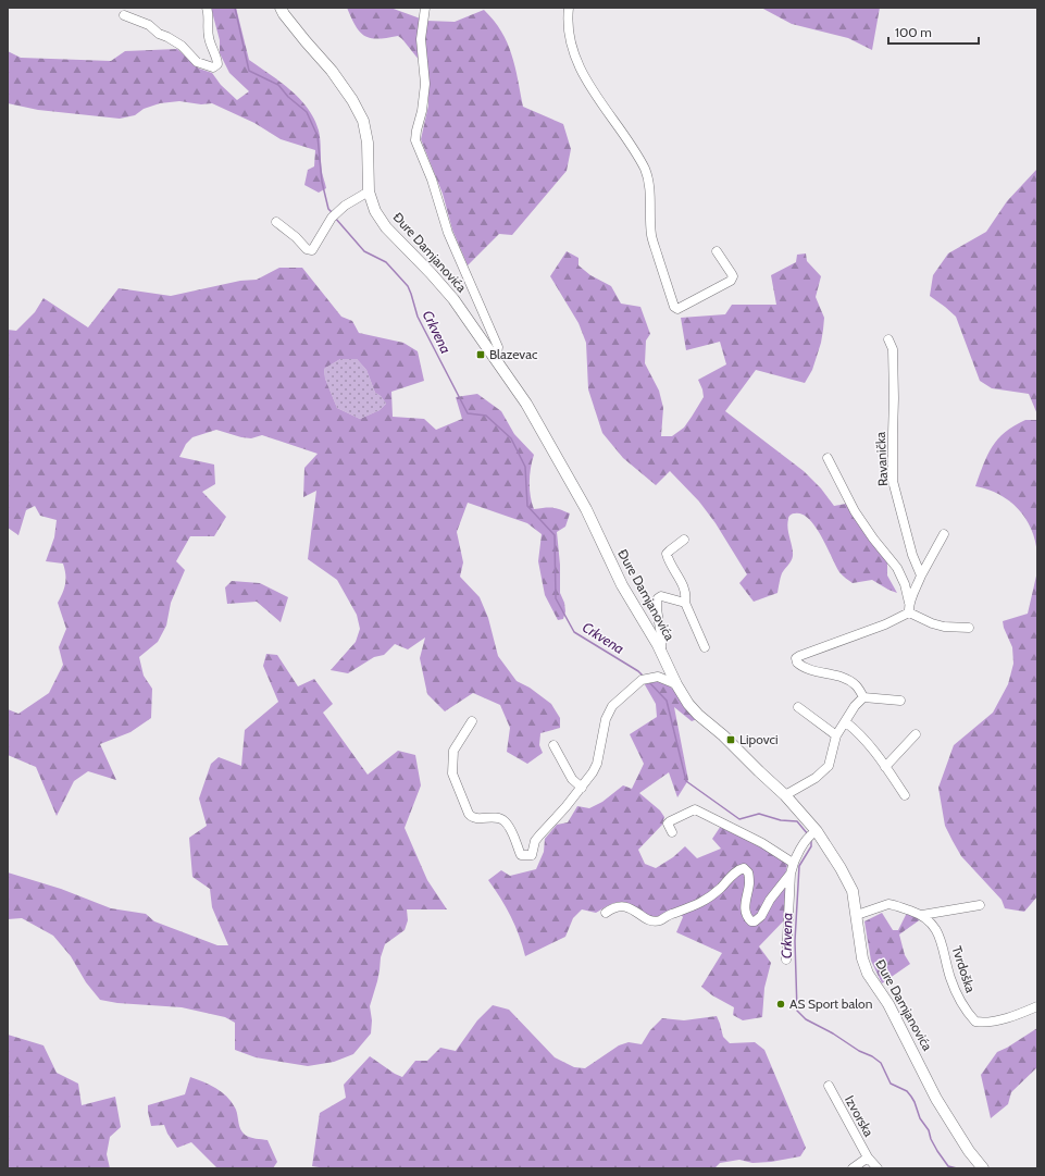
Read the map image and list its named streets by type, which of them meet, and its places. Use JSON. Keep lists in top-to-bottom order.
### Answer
{
  "streets": {
    "main road": ["Đure Damjanovića"],
    "street": ["Ravanička", "Tvrdoška", "Izvorska"]
  },
  "crossings": [
    ["Đure Damjanovića", "Tvrdoška"]
  ],
  "water": ["Crkvena"],
  "places": {
    "transit": ["Blazevac", "Lipovci"],
    "other": ["AS Sport balon"]
  },
  "scale_bar": "100 m"
}
